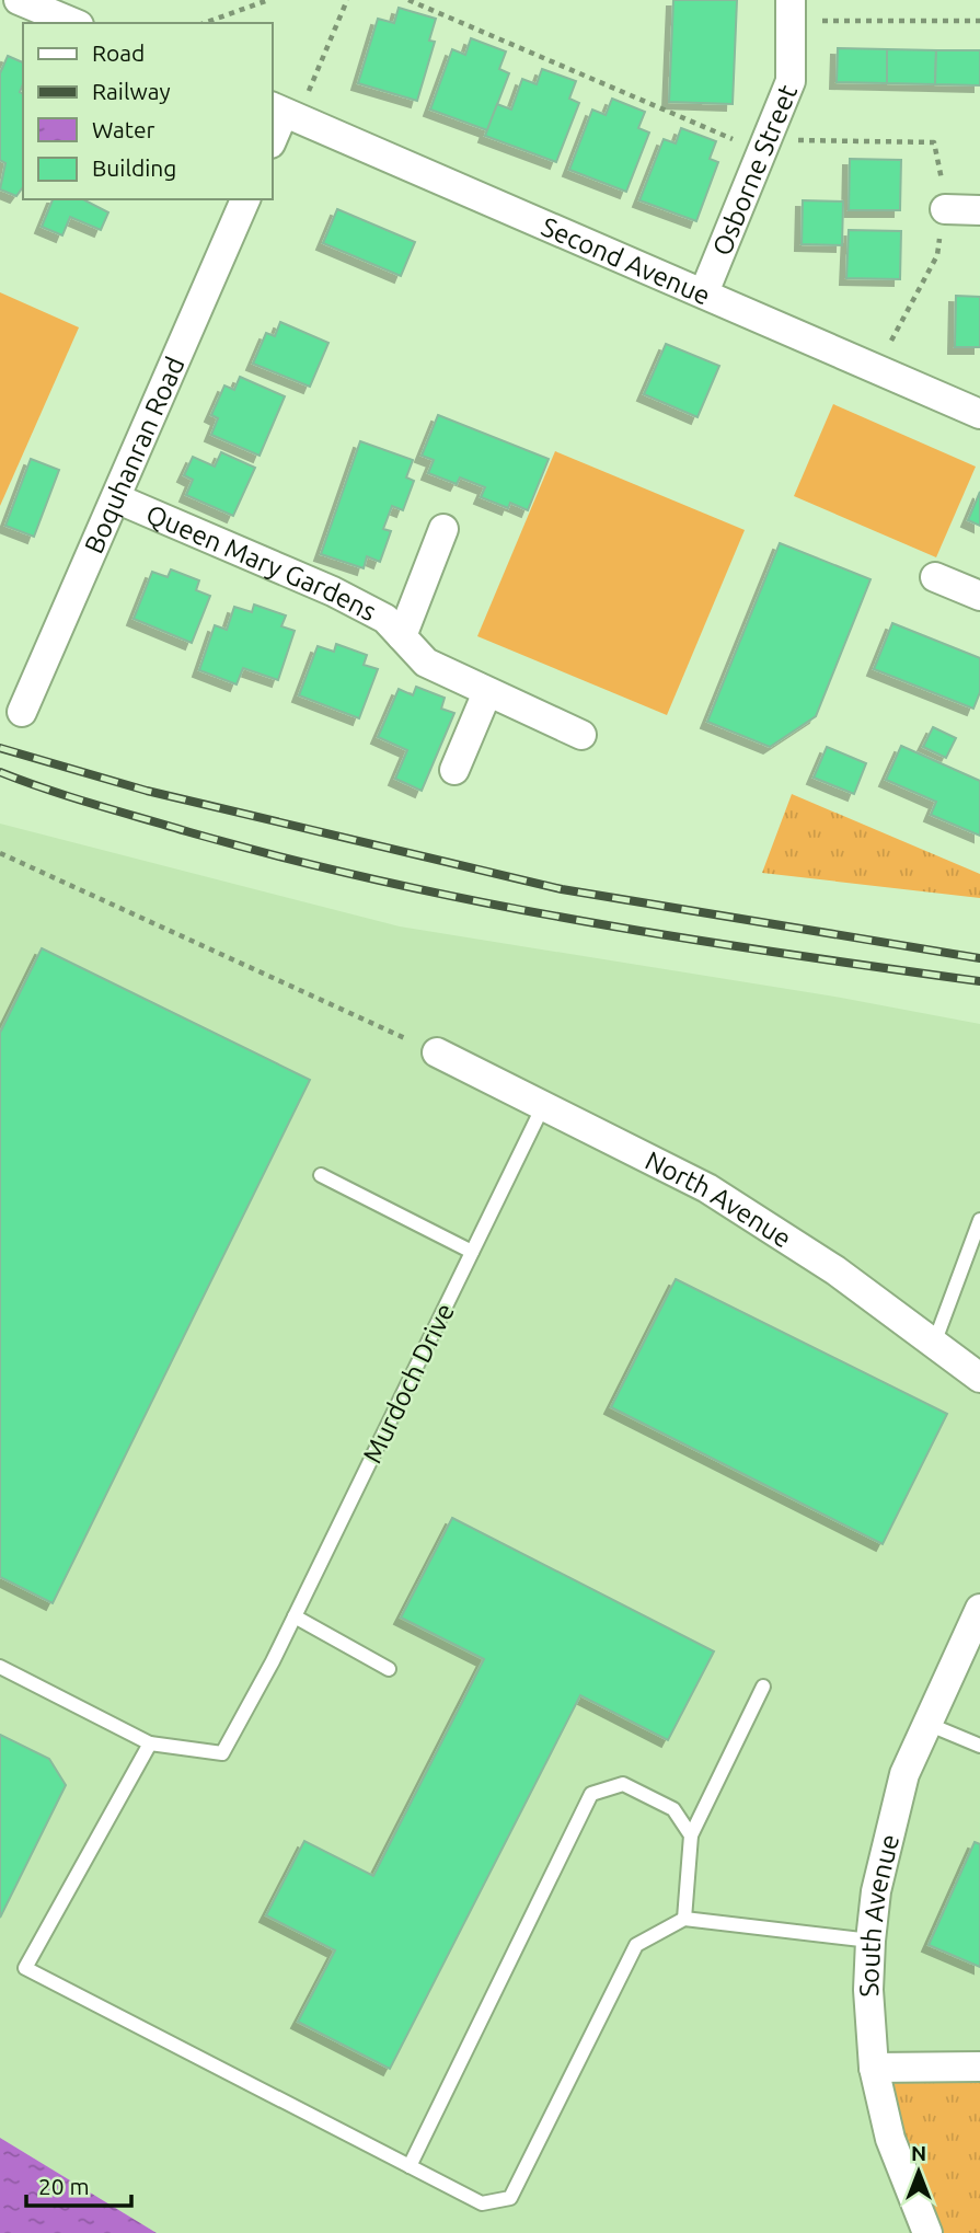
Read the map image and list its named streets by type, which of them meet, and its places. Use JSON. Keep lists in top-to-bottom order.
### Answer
{
  "streets": {
    "street": [
      "Osborne Street",
      "Second Avenue",
      "Boquhanran Road",
      "Queen Mary Gardens",
      "North Avenue",
      "South Avenue"
    ],
    "lane": ["Murdoch Drive"]
  },
  "crossings": [
    ["Osborne Street", "Second Avenue"],
    ["Boquhanran Road", "Queen Mary Gardens"],
    ["North Avenue", "Murdoch Drive"]
  ],
  "legend": [
    "Road",
    "Railway",
    "Water",
    "Building"
  ],
  "scale_bar": "20 m",
  "north": "top"
}
